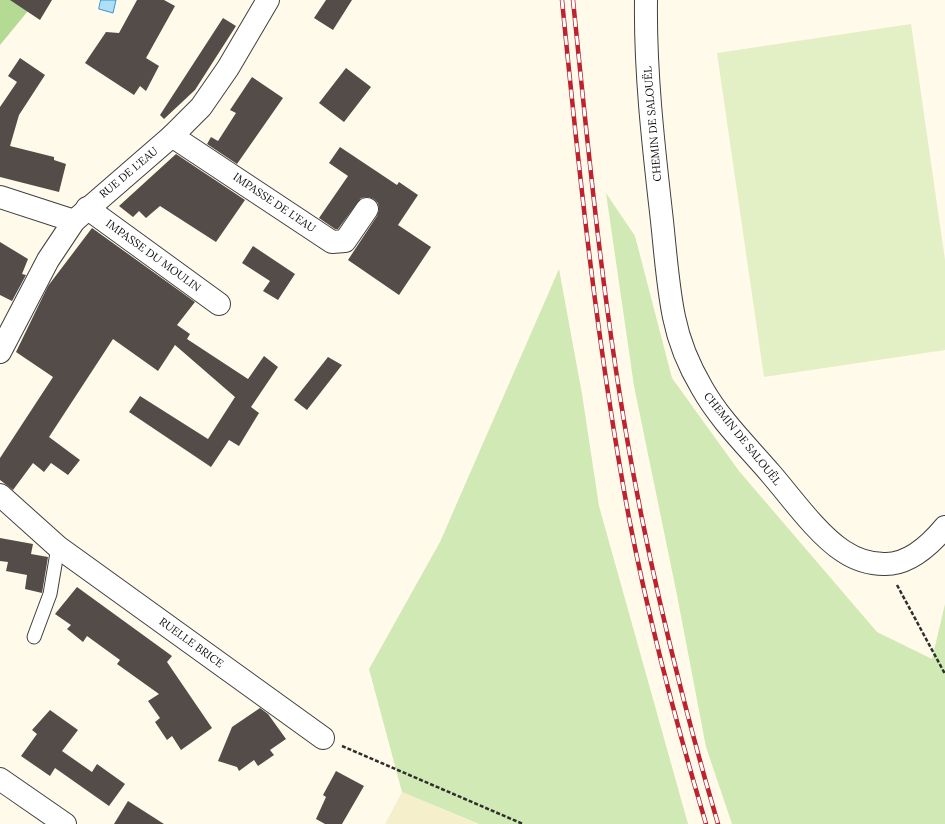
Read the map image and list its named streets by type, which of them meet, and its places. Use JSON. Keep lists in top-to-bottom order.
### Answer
{
  "streets": {
    "street": [
      "CHEMIN DE SALOUËL",
      "RUE DE L'EAU",
      "IMPASSE DE L'EAU",
      "IMPASSE DU MOULIN",
      "RUELLE BRICE"
    ]
  },
  "crossings": [
    ["RUE DE L'EAU", "IMPASSE DE L'EAU"],
    ["RUE DE L'EAU", "IMPASSE DU MOULIN"]
  ]
}
